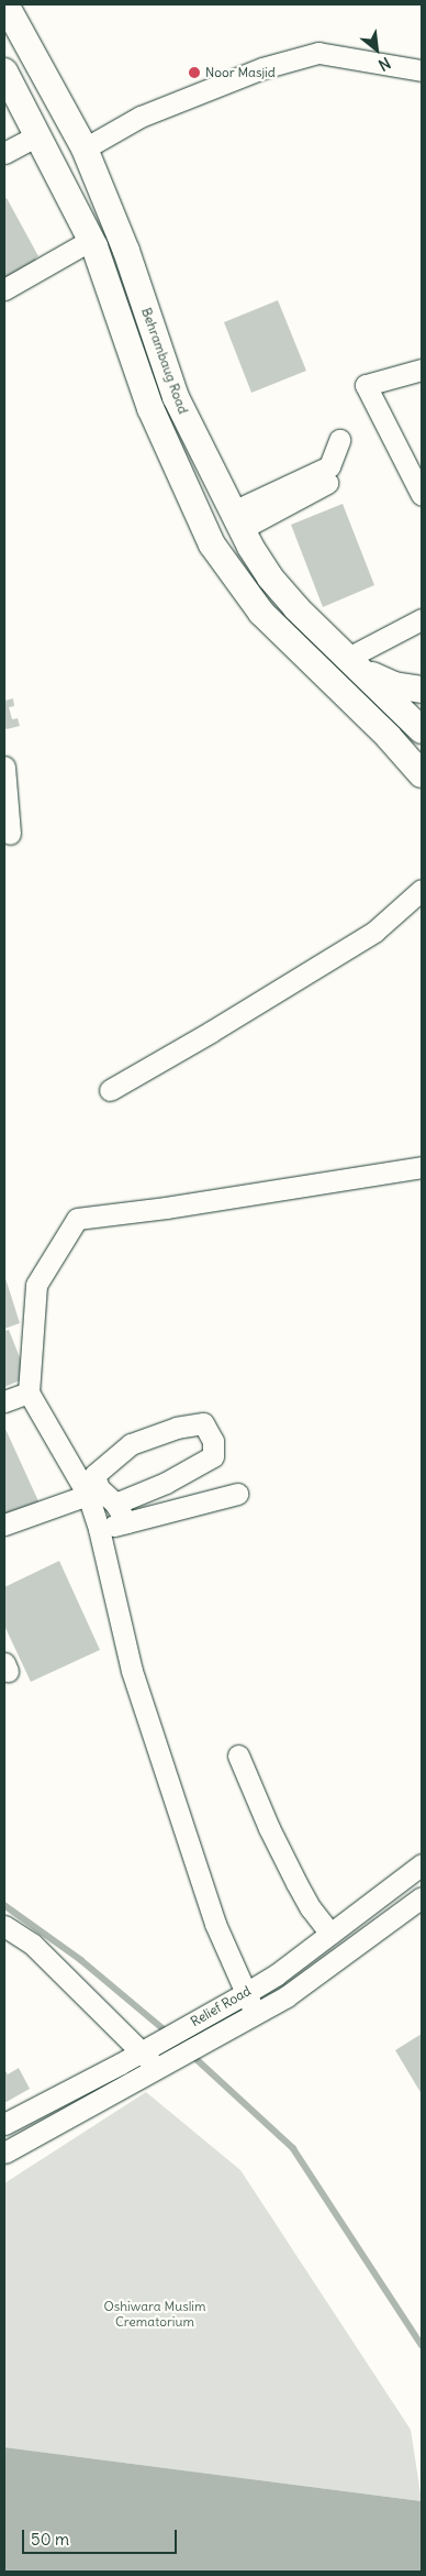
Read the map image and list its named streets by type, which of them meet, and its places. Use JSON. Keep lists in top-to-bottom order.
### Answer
{
  "streets": {
    "main road": ["Behrambaug Road"],
    "street": ["Relief Road"]
  },
  "parks": ["Oshiwara Muslim Crematorium"],
  "places": ["Noor Masjid"],
  "scale_bar": "50 m",
  "north": "bottom right"
}
